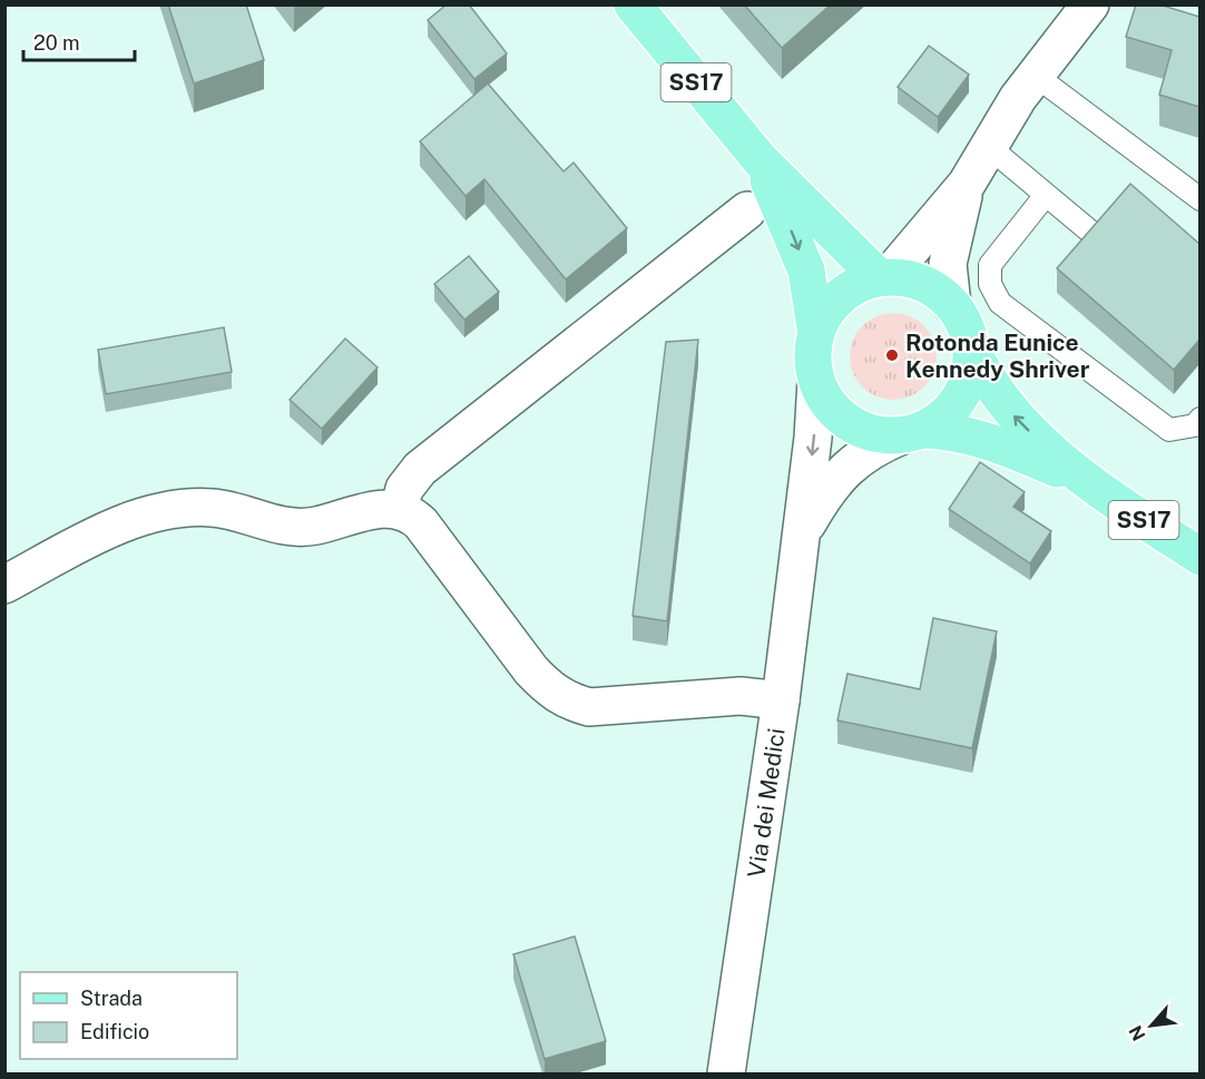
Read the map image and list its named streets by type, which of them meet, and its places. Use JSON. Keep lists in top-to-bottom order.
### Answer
{
  "streets": {
    "main road": ["SS17"],
    "street": ["Via dei Medici"]
  },
  "crossings": [
    ["SS17", "Via dei Medici"]
  ],
  "places": ["Rotonda Eunice Kennedy Shriver"],
  "legend": ["Strada", "Edificio"],
  "scale_bar": "20 m",
  "north": "bottom left"
}
